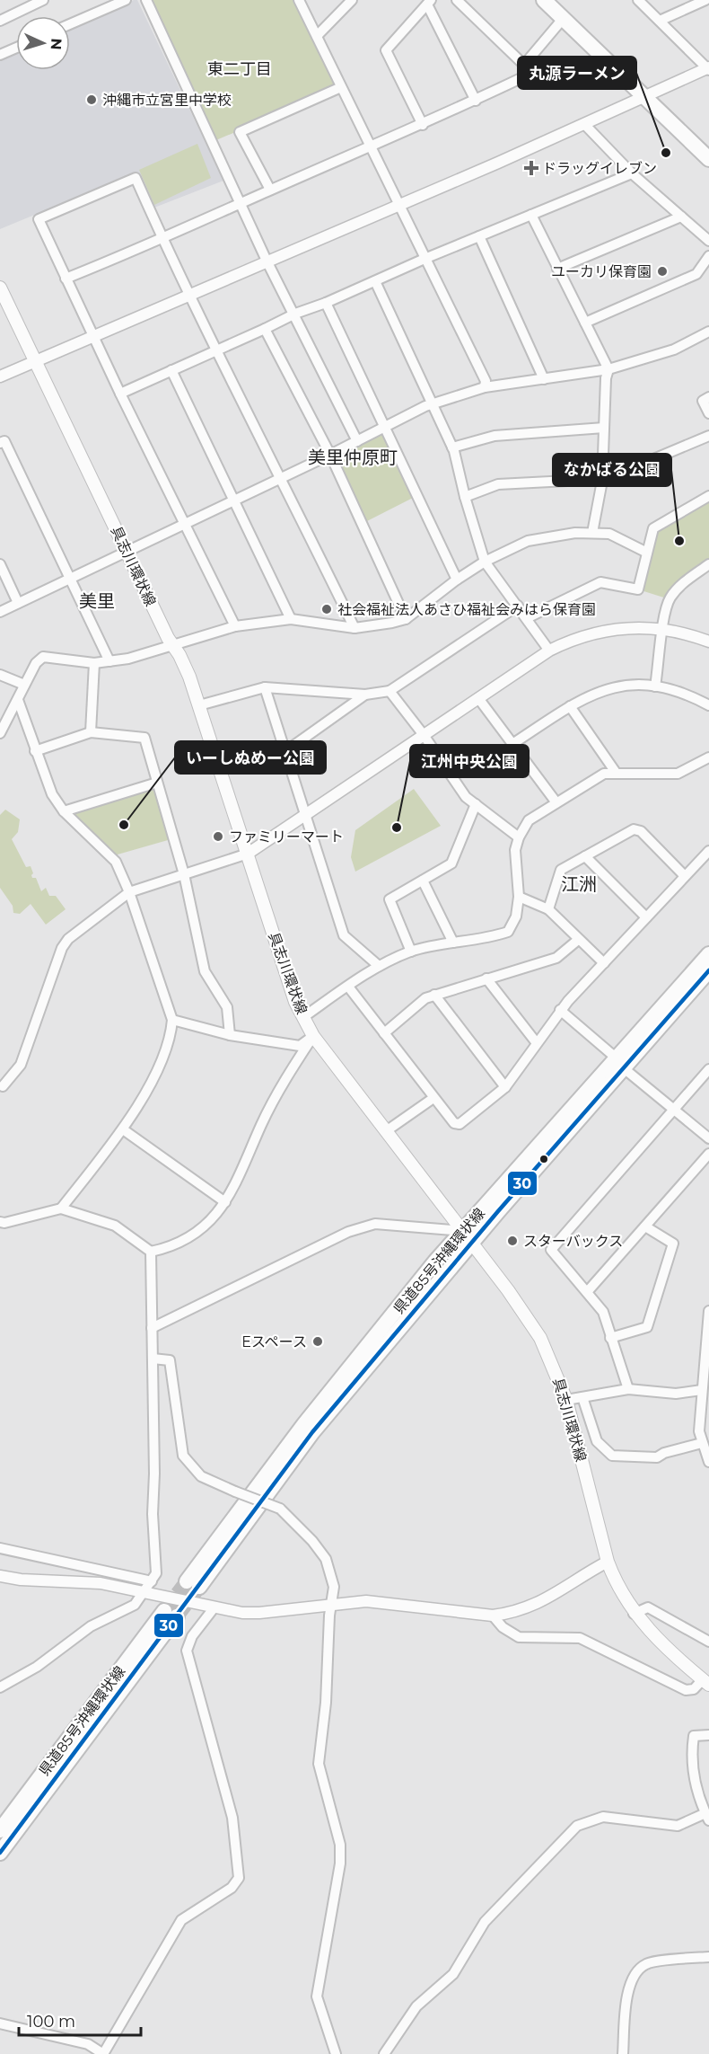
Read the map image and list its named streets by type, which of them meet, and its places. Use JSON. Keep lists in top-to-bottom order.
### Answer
{
  "streets": {
    "main road": ["具志川環状線", "県道85号沖縄環状線"]
  },
  "crossings": [
    ["具志川環状線", "県道85号沖縄環状線"]
  ],
  "districts": [
    "東二丁目",
    "美里仲原町",
    "美里",
    "江洲"
  ],
  "places": {
    "other": [
      "沖縄市立宮里中学校",
      "丸源ラーメン",
      "ユーカリ保育園",
      "なかばる公園",
      "社会福祉法人あさひ福祉会みはら保育園",
      "いーしぬめー公園",
      "江州中央公園",
      "ファミリーマート",
      "スターバックス",
      "Eスペース"
    ],
    "health": ["ドラッグイレブン"]
  },
  "lines": ["transit line 30"],
  "scale_bar": "100 m",
  "north": "right"
}
